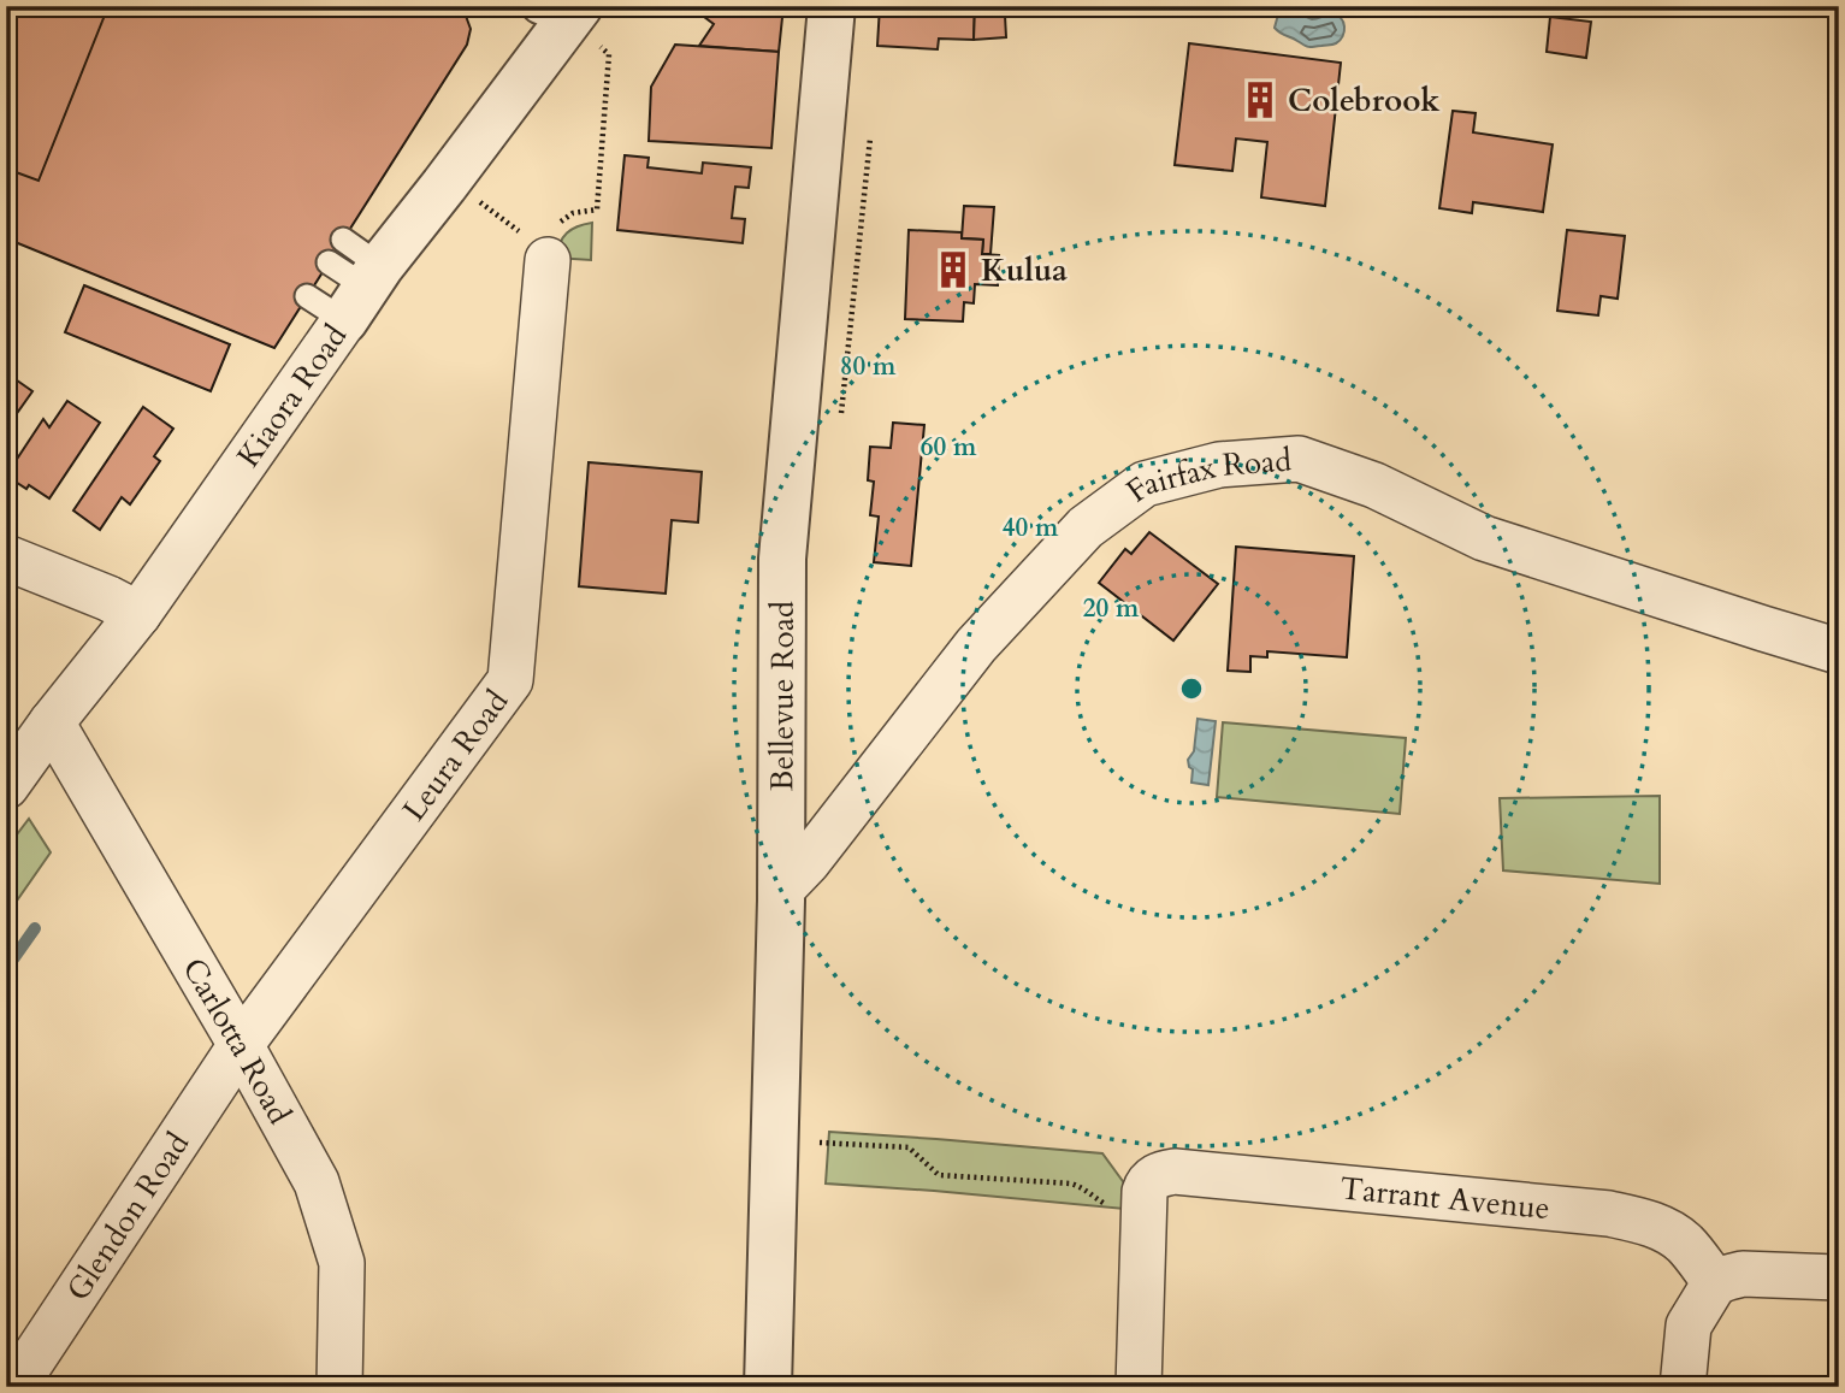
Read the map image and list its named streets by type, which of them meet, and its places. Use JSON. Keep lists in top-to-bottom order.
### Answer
{
  "streets": {
    "street": [
      "Kiaora Road",
      "Fairfax Road",
      "Bellevue Road",
      "Leura Road",
      "Carlotta Road",
      "Tarrant Avenue",
      "Glendon Road"
    ]
  },
  "crossings": [
    ["Kiaora Road", "Carlotta Road"],
    ["Fairfax Road", "Bellevue Road"],
    ["Leura Road", "Carlotta Road"],
    ["Leura Road", "Glendon Road"],
    ["Carlotta Road", "Glendon Road"]
  ],
  "places": {
    "building": ["Colebrook", "Kulua"]
  },
  "rings": [
    "80 m",
    "60 m",
    "40 m",
    "20 m"
  ]
}
